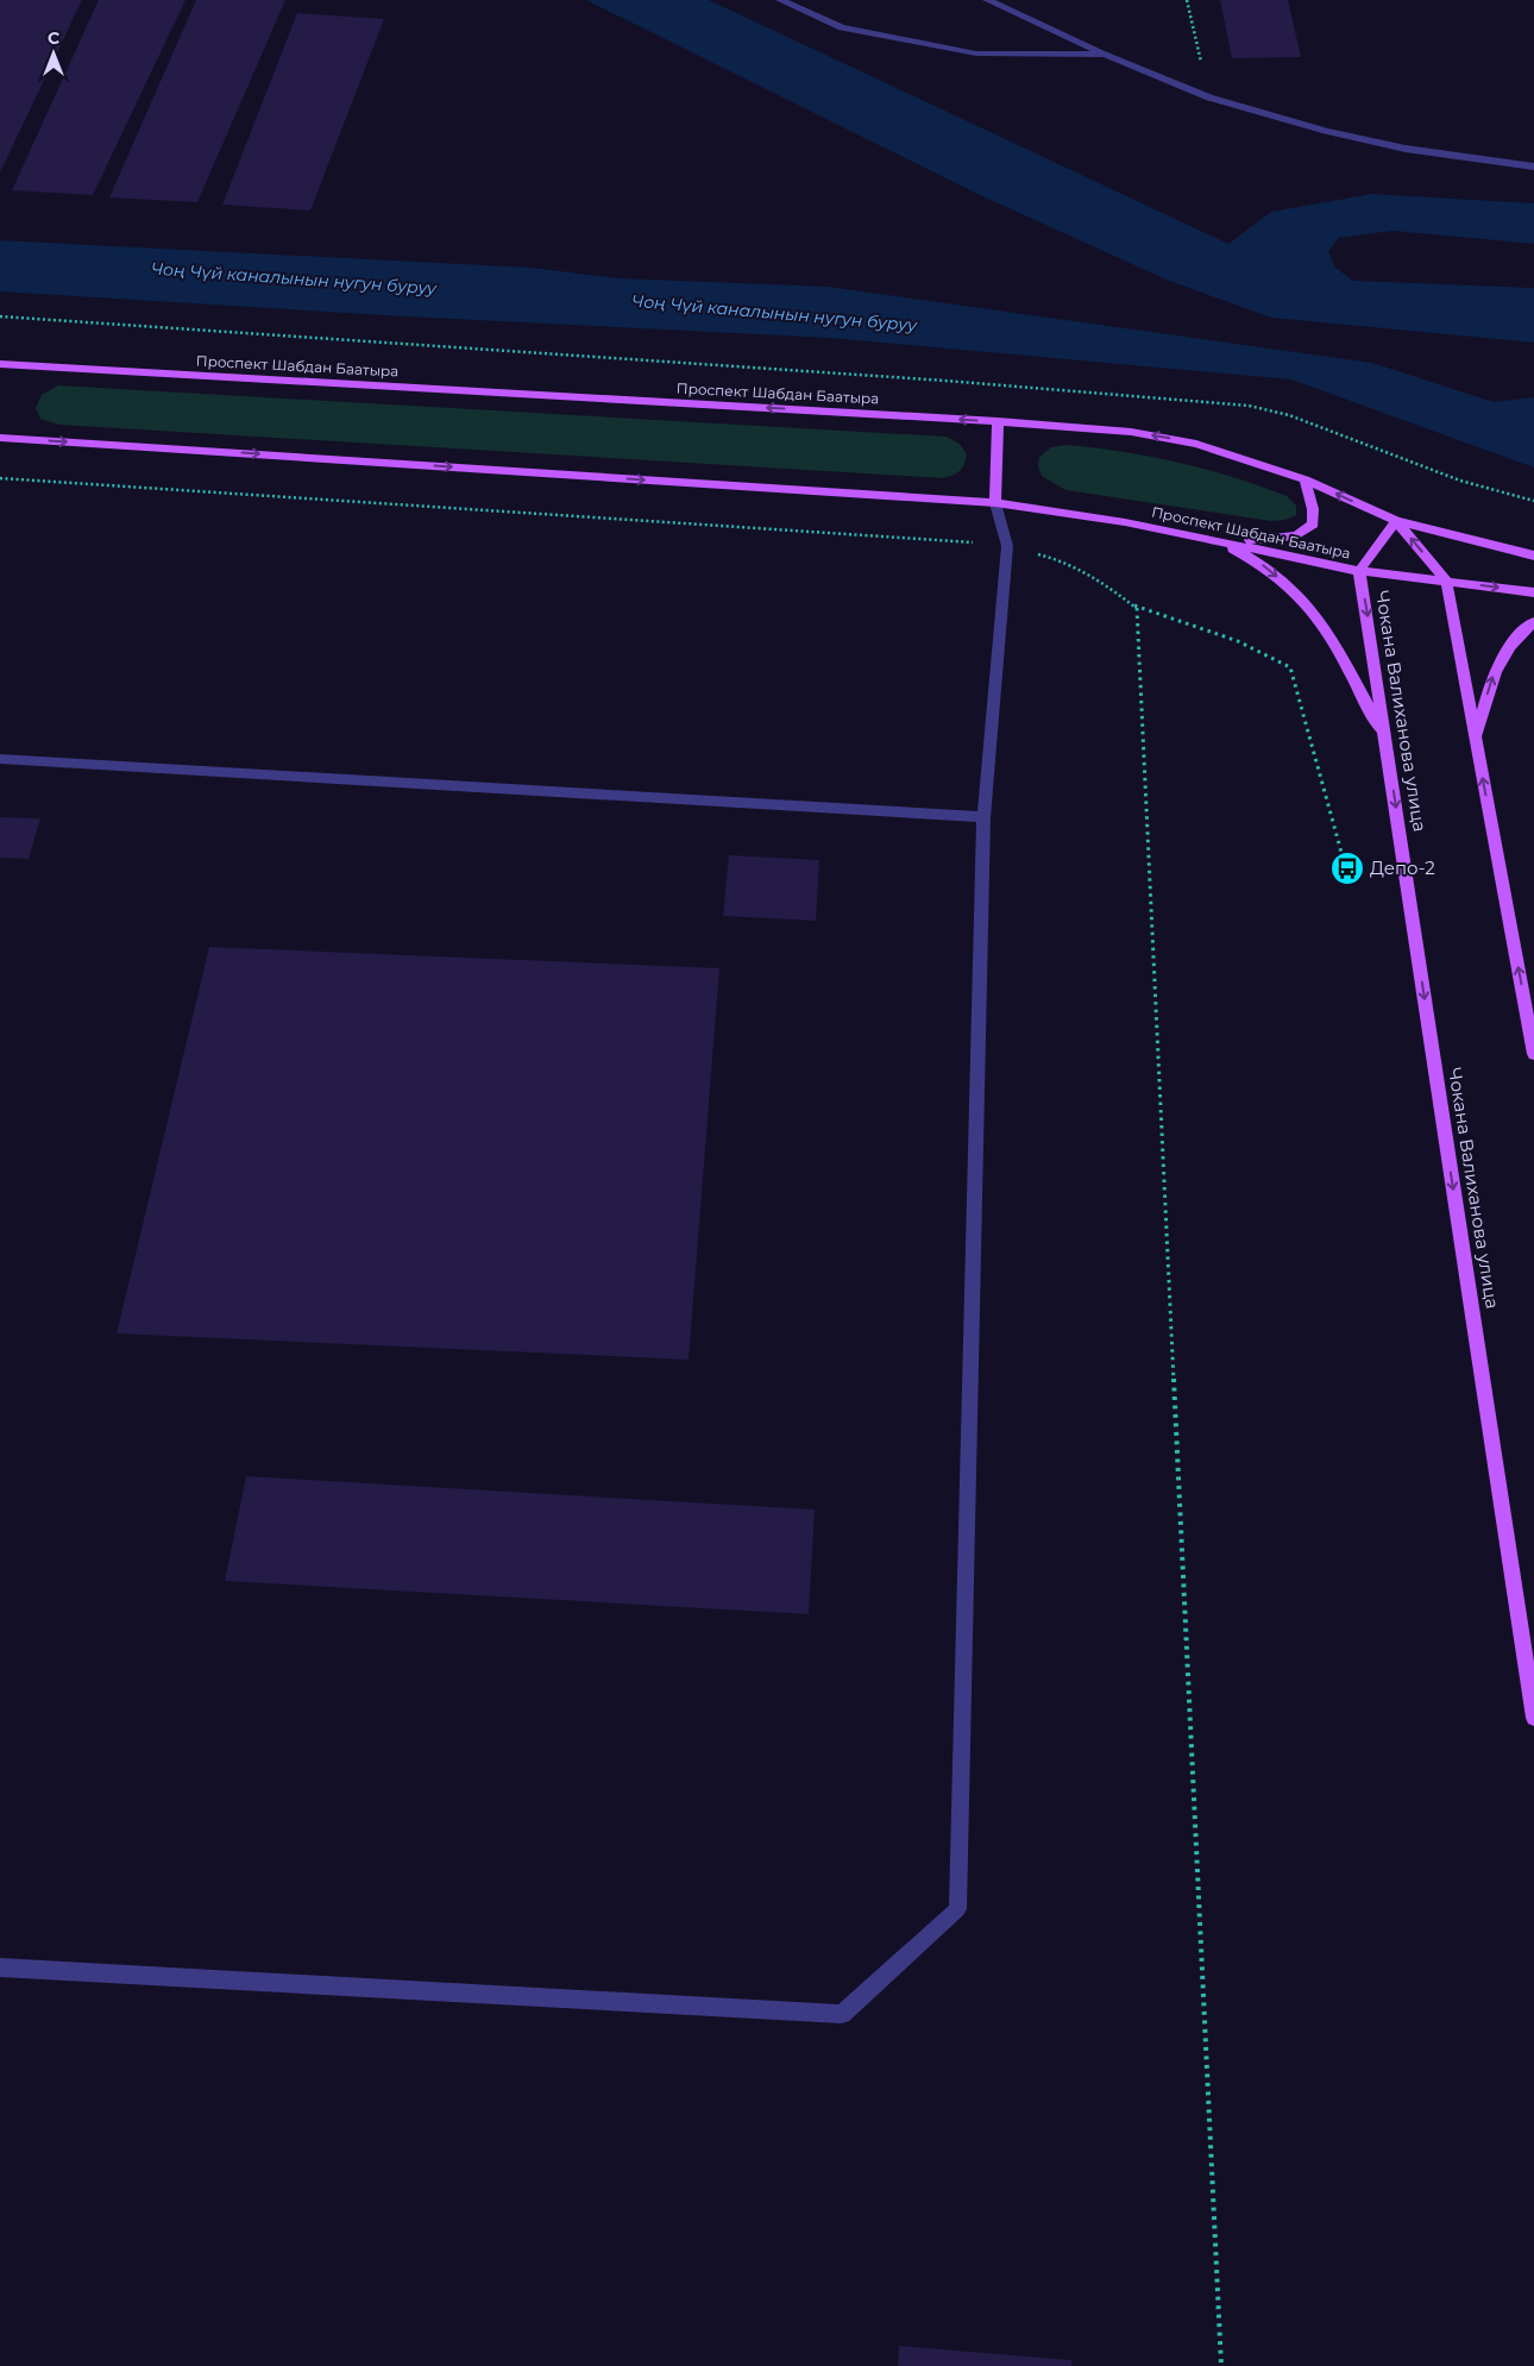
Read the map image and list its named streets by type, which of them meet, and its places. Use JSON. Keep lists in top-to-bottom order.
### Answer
{
  "streets": {
    "main road": ["Проспект Шабдан Баатыра", "Чокана Валиханова улица"]
  },
  "crossings": [
    ["Проспект Шабдан Баатыра", "Чокана Валиханова улица"]
  ],
  "water": ["Чоң Чүй каналынын нугун буруу"],
  "places": {
    "bus stop": ["Депо-2"]
  },
  "north": "top"
}
